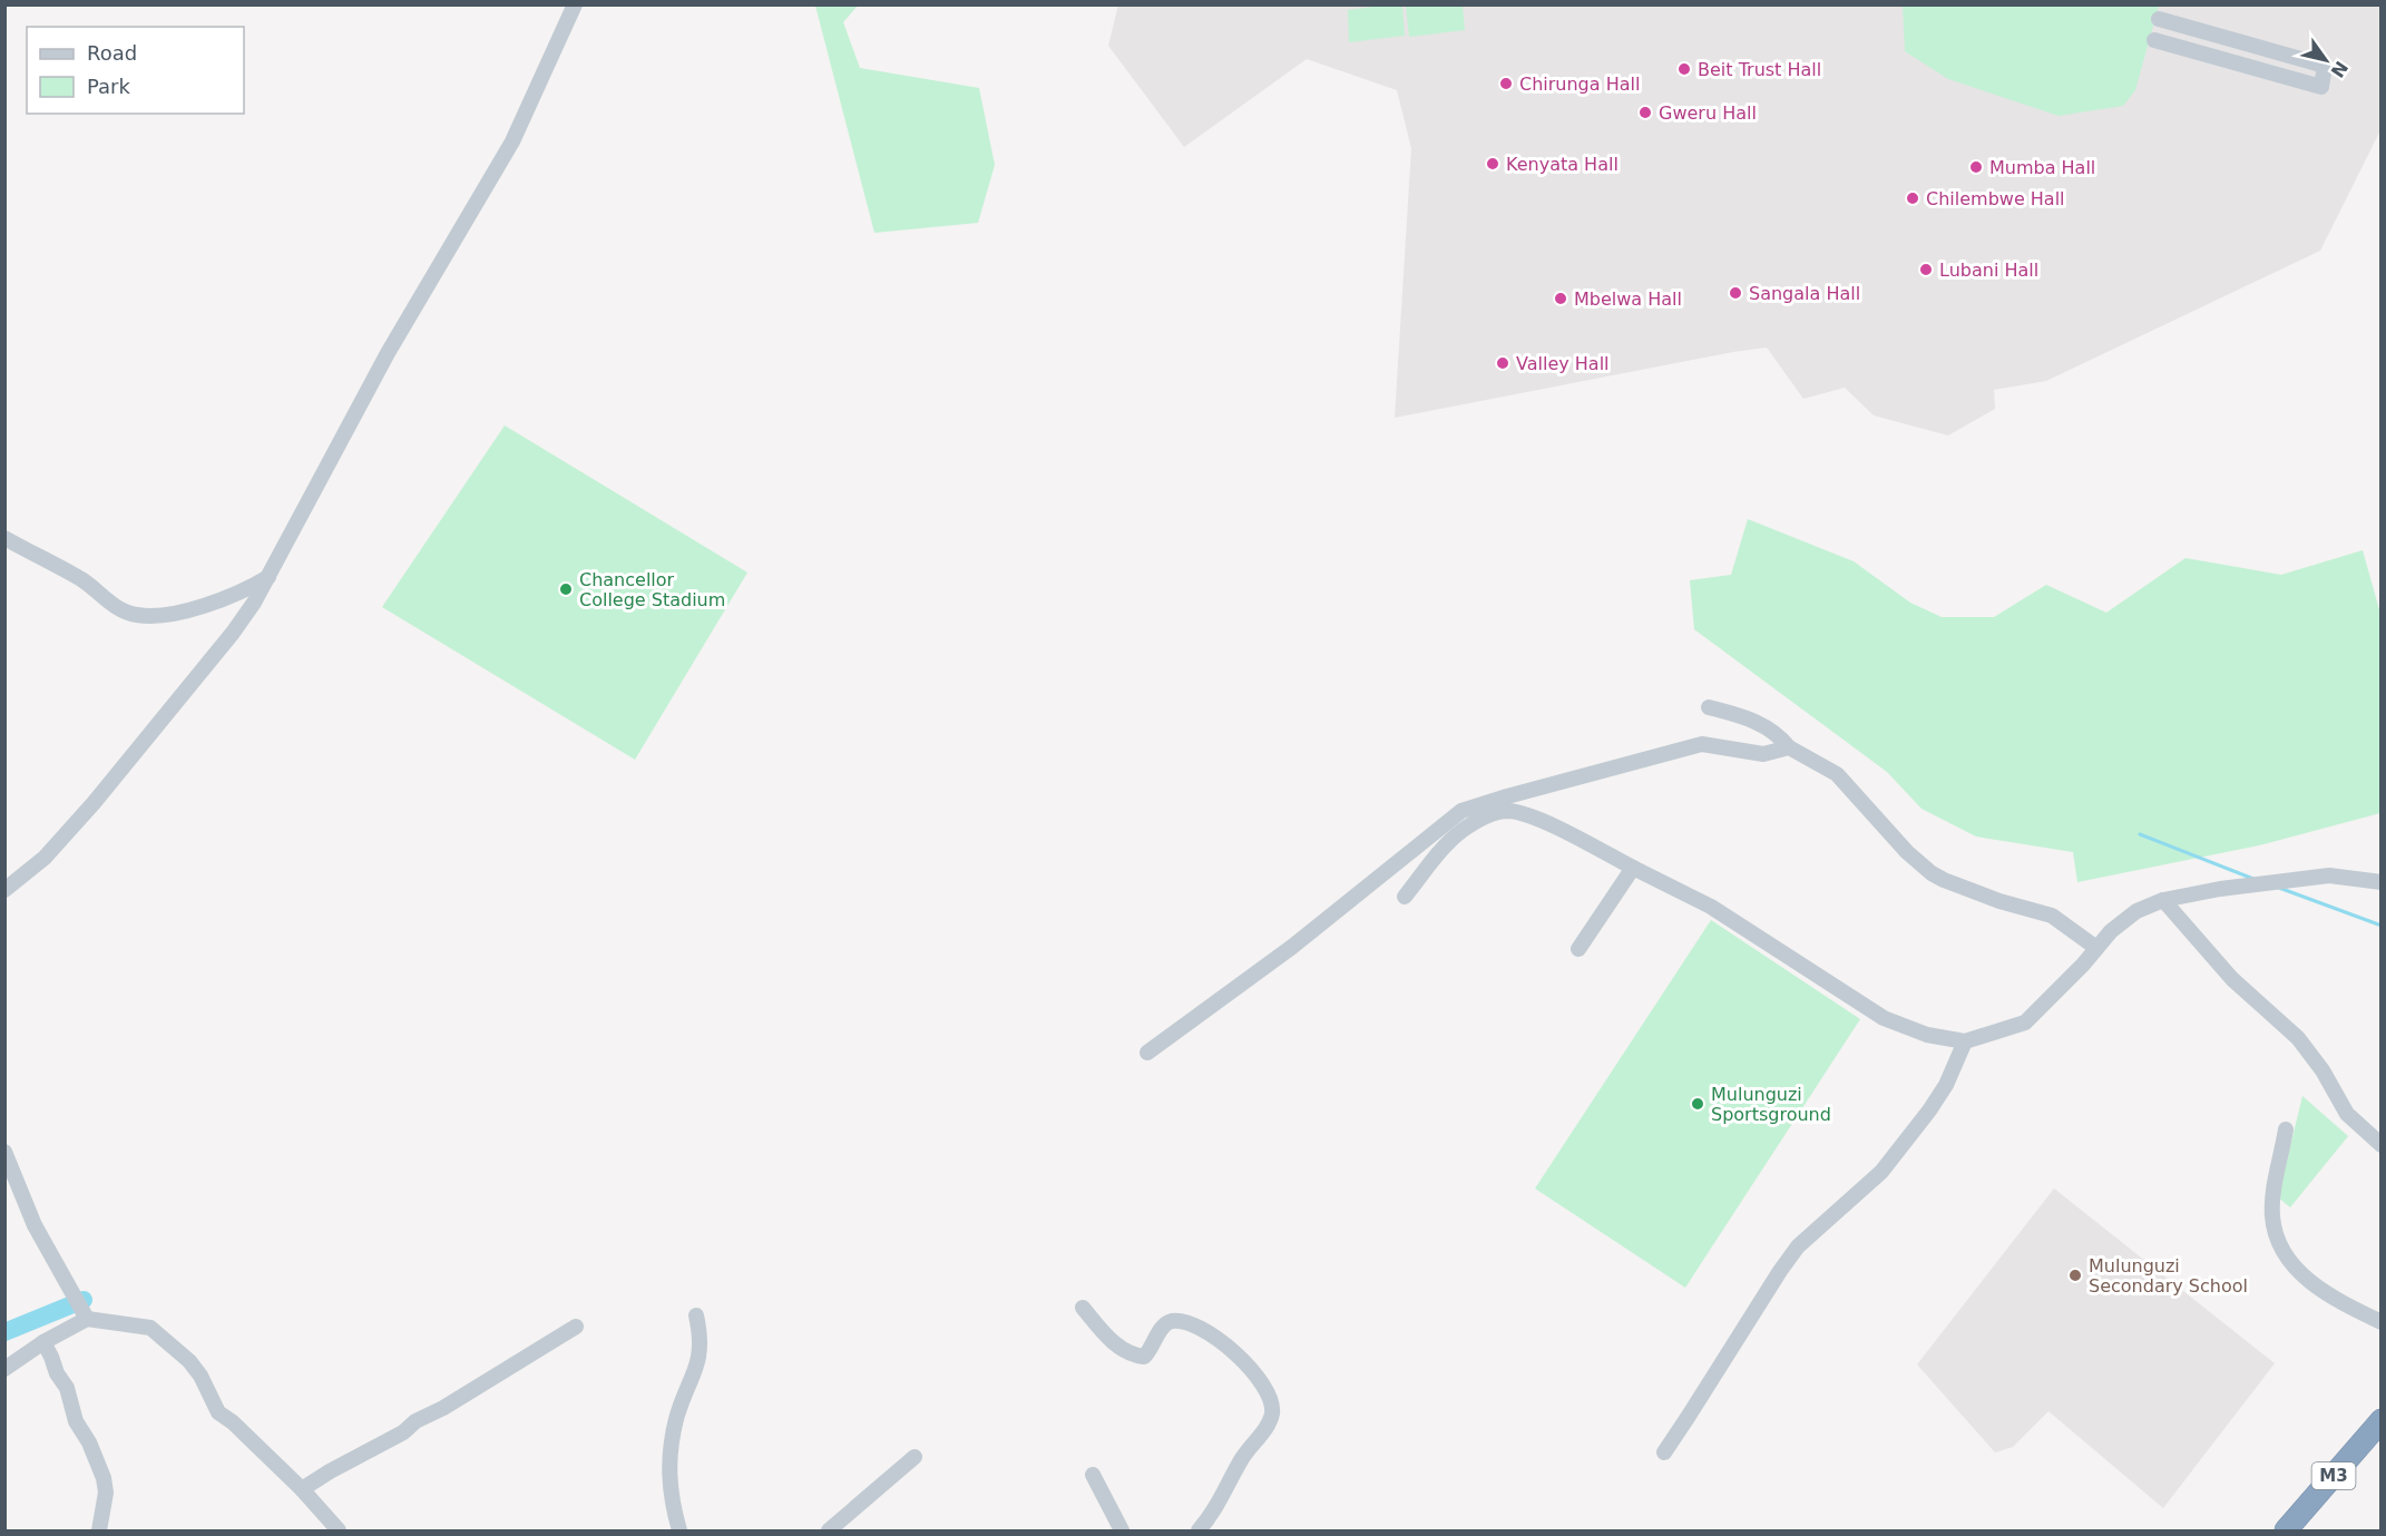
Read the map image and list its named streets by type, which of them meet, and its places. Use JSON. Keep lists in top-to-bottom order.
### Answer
{
  "streets": {
    "highway": ["M3"]
  },
  "places": [
    "Beit Trust Hall",
    "Chirunga Hall",
    "Gweru Hall",
    "Kenyata Hall",
    "Mumba Hall",
    "Chilembwe Hall",
    "Lubani Hall",
    "Sangala Hall",
    "Mbelwa Hall",
    "Valley Hall",
    "Chancellor College Stadium",
    "Mulunguzi Sportsground",
    "Mulunguzi Secondary School"
  ],
  "legend": ["Road", "Park"],
  "north": "bottom right"
}
